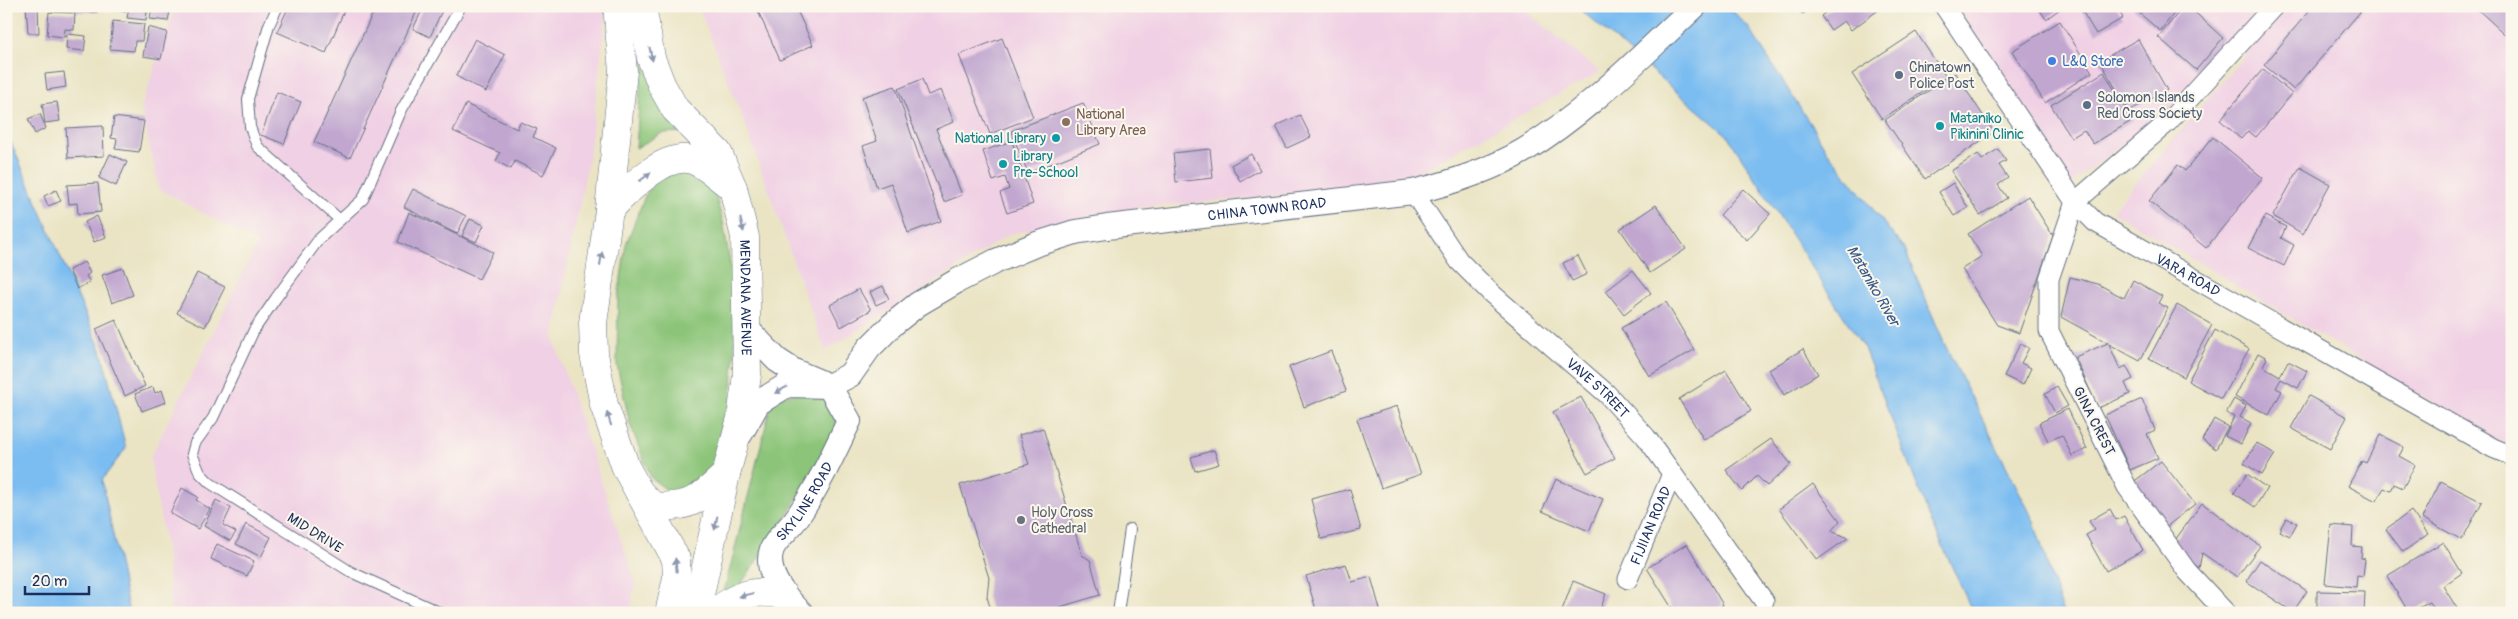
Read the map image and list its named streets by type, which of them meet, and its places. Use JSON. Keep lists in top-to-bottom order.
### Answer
{
  "streets": {
    "main road": ["MENDANA AVENUE"],
    "street": [
      "CHINA TOWN ROAD",
      "VARA ROAD",
      "VAVE STREET",
      "GINA CREST",
      "SKYLINE ROAD",
      "FIJIIAN ROAD"
    ],
    "lane": ["MID DRIVE"]
  },
  "crossings": [
    ["CHINA TOWN ROAD", "VAVE STREET"],
    ["CHINA TOWN ROAD", "SKYLINE ROAD"],
    ["VARA ROAD", "GINA CREST"],
    ["VAVE STREET", "FIJIIAN ROAD"]
  ],
  "water": ["Mataniko River"],
  "places": [
    "L&Q Store",
    "Chinatown Police Post",
    "Solomon Islands Red Cross Society",
    "National Library Area",
    "Mataniko Pikinini Clinic",
    "National Library",
    "Library Pre-School",
    "Holy Cross Cathedral"
  ],
  "scale_bar": "20 m"
}
